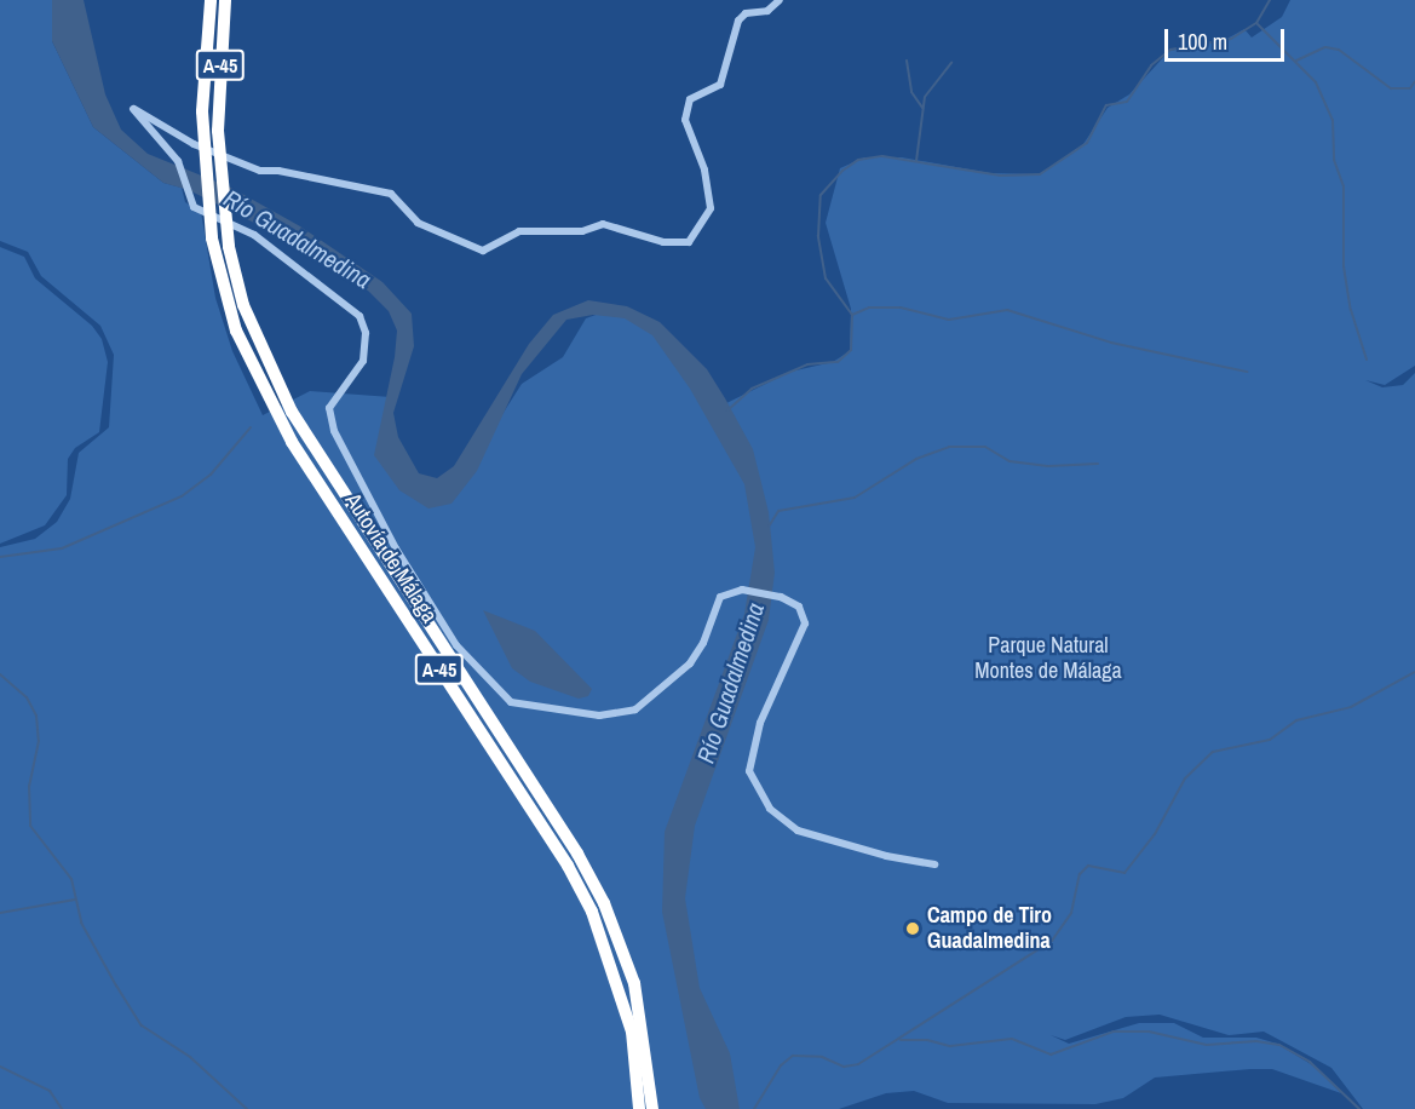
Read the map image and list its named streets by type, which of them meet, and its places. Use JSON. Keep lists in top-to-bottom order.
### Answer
{
  "streets": {
    "highway": ["A-45", "Autovía de Málaga"]
  },
  "water": ["Río Guadalmedina"],
  "parks": ["Parque Natural Montes de Málaga"],
  "places": ["Campo de Tiro Guadalmedina"],
  "scale_bar": "100 m"
}
